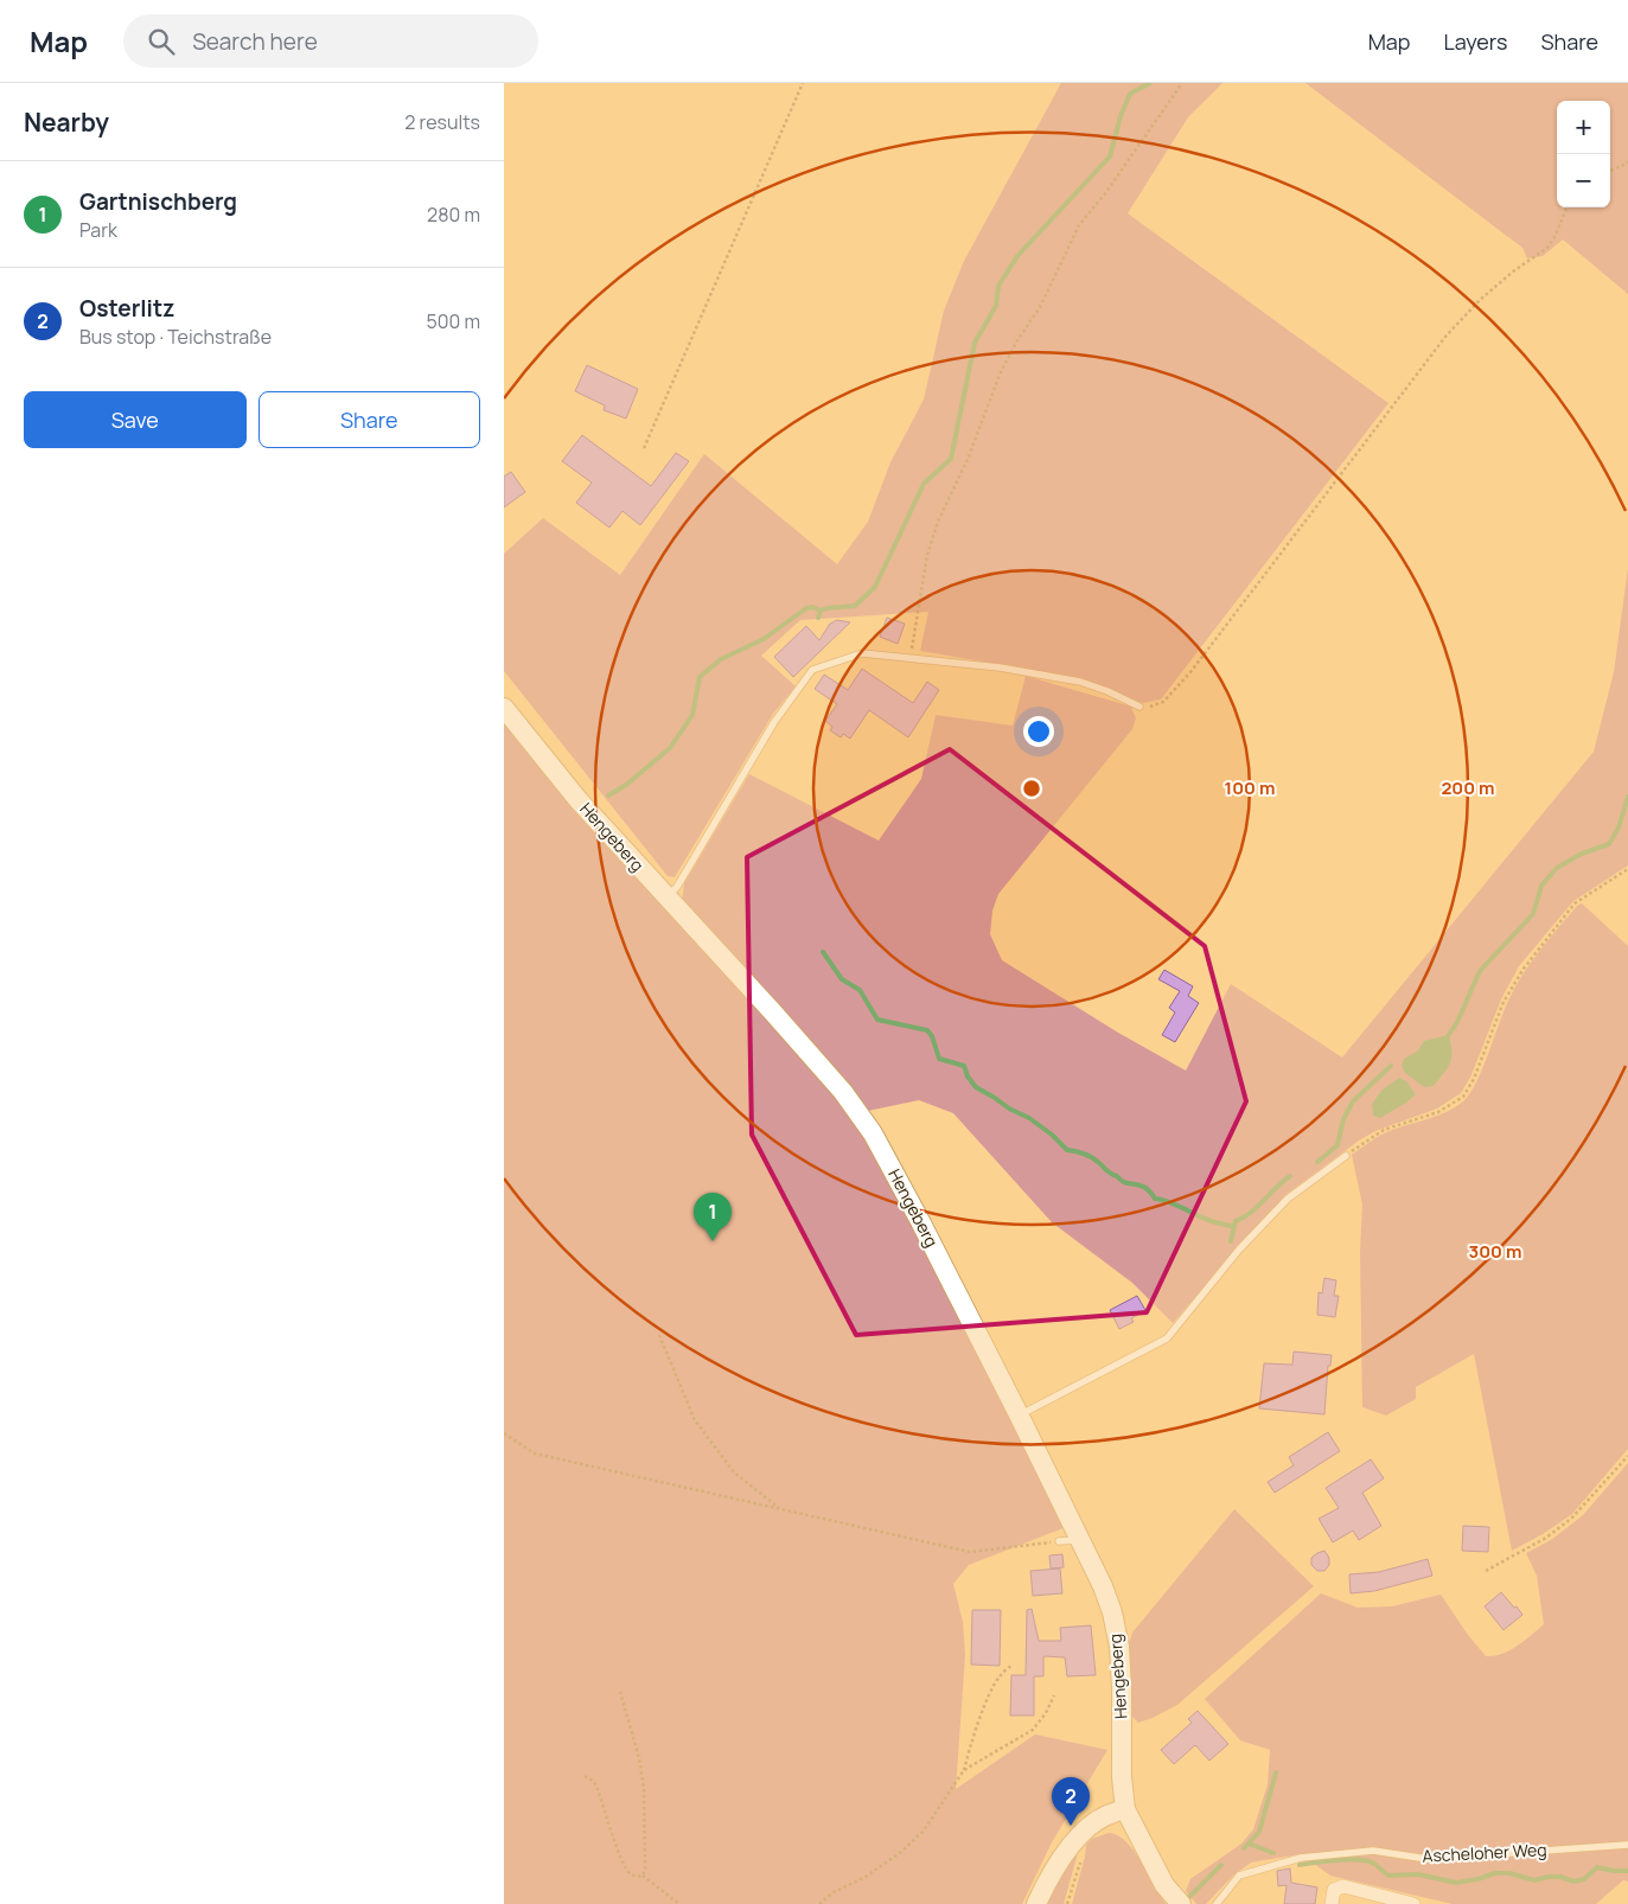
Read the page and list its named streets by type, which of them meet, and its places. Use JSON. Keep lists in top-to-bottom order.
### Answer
{
  "streets": {
    "street": ["Hengeberg"],
    "lane": ["Ascheloher Weg"]
  },
  "page": {
    "header": "Map",
    "search": "Search here",
    "nav": ["Map", "Layers", "Share"],
    "heading": ["Nearby", "2 results"],
    "map_buttons": ["+", "−"],
    "list": [
      {
        "mark": "1",
        "name": "Gartnischberg",
        "note": "Park",
        "value": "280 m"
      },
      {
        "mark": "2",
        "name": "Osterlitz",
        "note": "Bus stop · Teichstraße",
        "value": "500 m"
      }
    ],
    "buttons": ["Save", "Share"],
    "pins": ["1", "2"]
  },
  "rings": ["100 m", "200 m", "300 m"]
}
